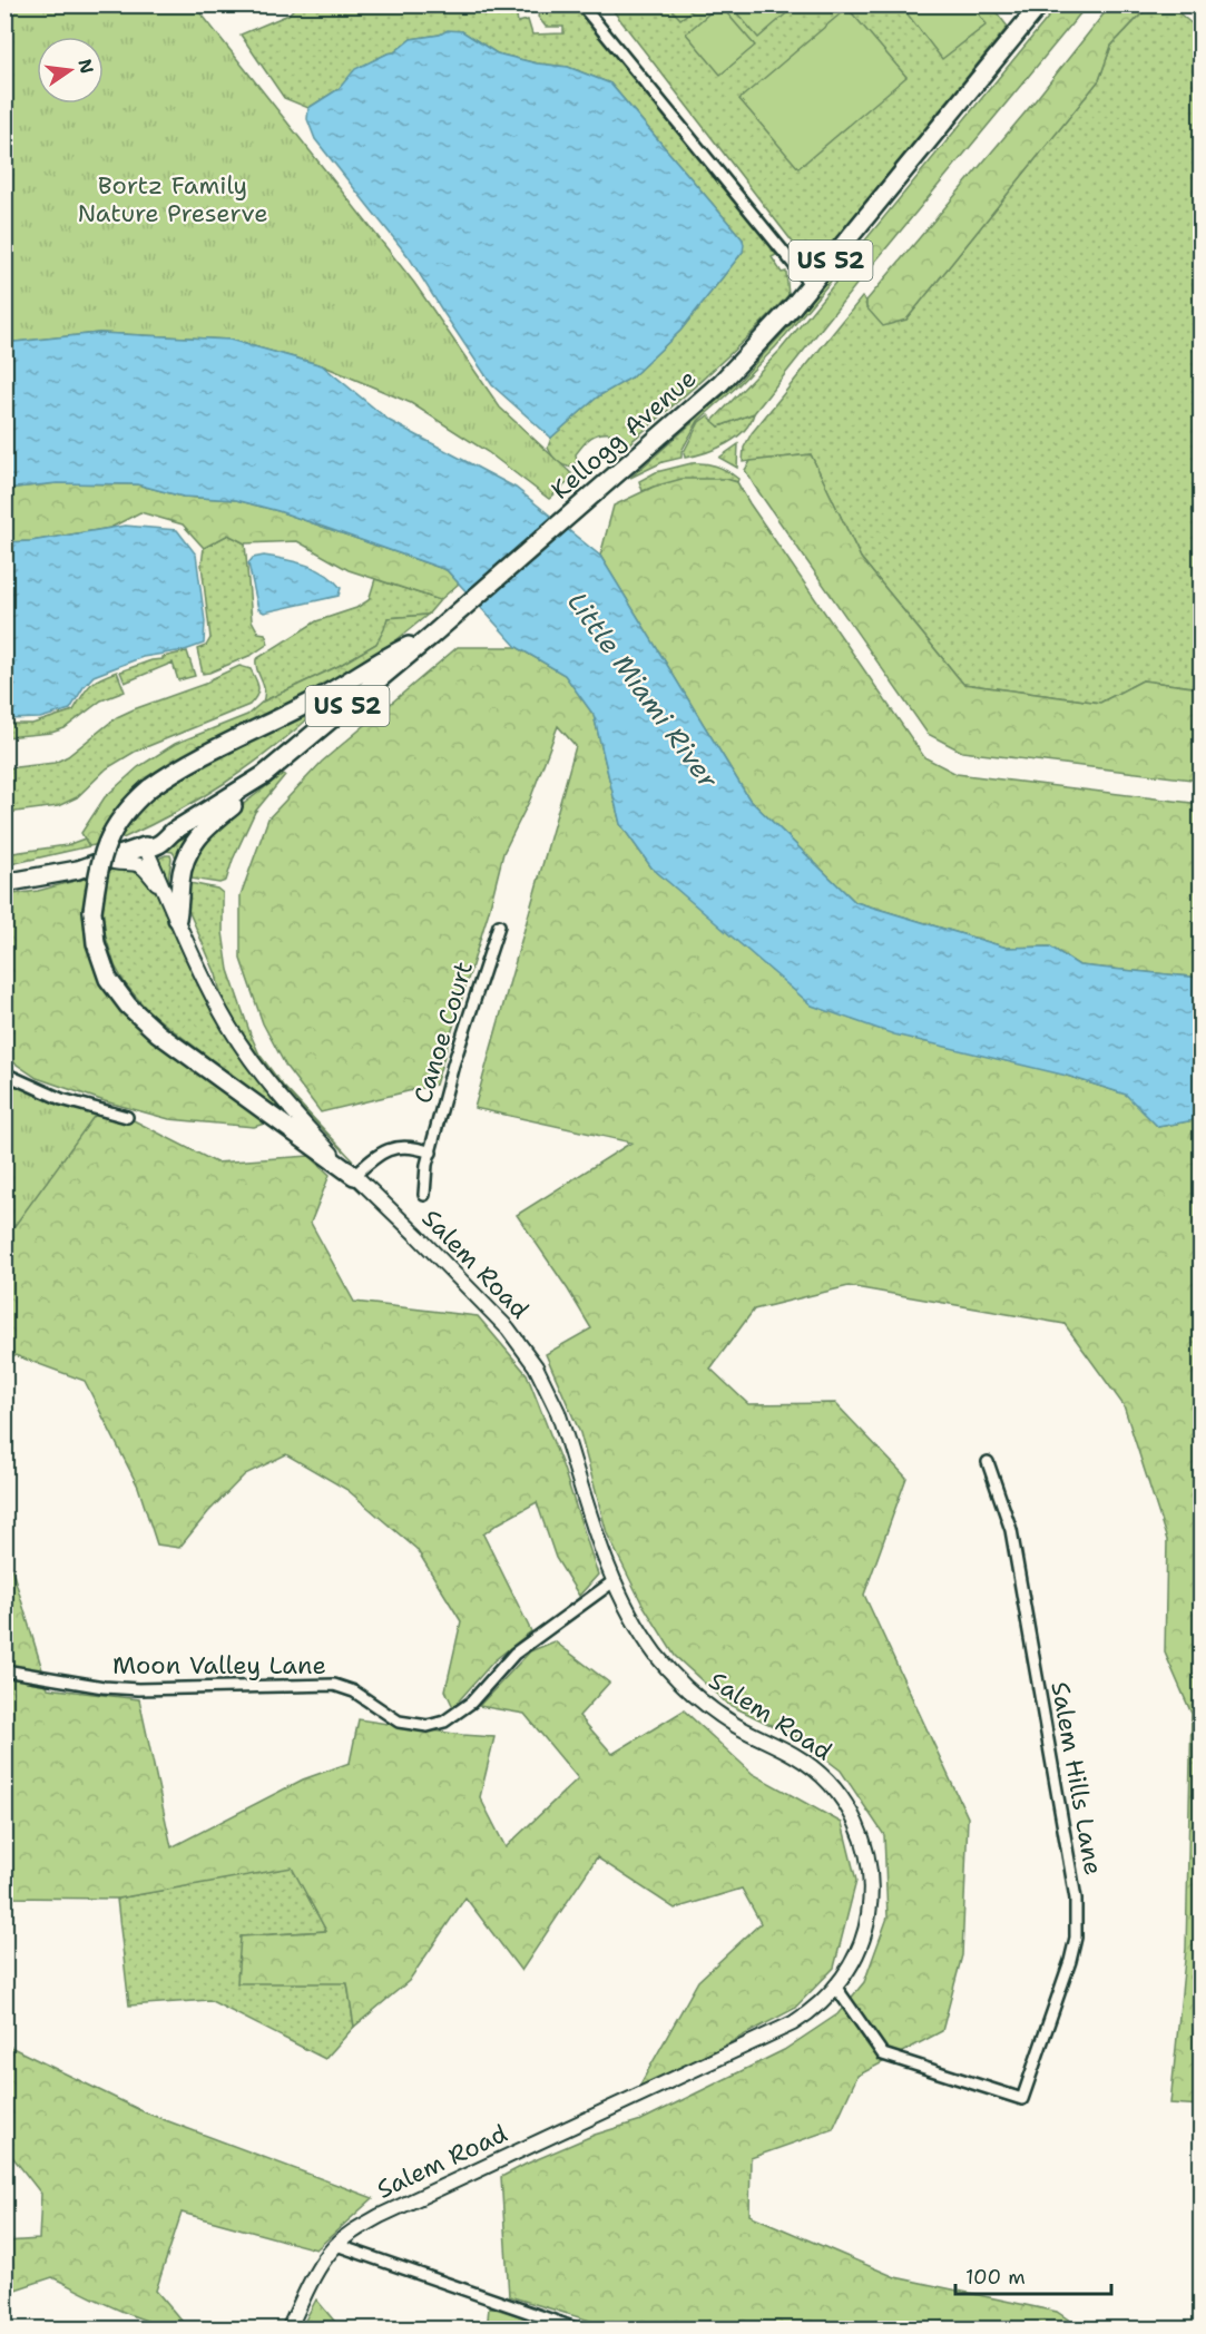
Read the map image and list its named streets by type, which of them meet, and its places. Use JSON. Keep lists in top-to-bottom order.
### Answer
{
  "streets": {
    "main road": ["US 52", "Kellogg Avenue"],
    "street": [
      "Canoe Court",
      "Salem Road",
      "Moon Valley Lane",
      "Salem Hills Lane"
    ]
  },
  "crossings": [
    ["Kellogg Avenue", "Salem Road"],
    ["Salem Road", "Moon Valley Lane"],
    ["Salem Road", "Salem Hills Lane"]
  ],
  "water": ["Little Miami River"],
  "parks": ["Bortz Family Nature Preserve"],
  "scale_bar": "100 m",
  "north": "right"
}
